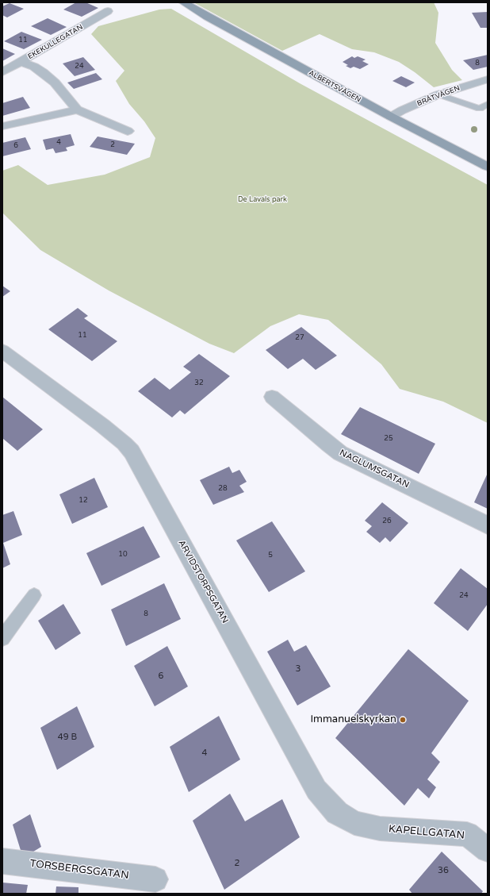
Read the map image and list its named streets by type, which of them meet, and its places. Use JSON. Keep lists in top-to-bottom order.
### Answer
{
  "streets": {
    "street": [
      "EKEKULLEGATAN",
      "ALBERTSVÄGEN",
      "BRÅTVÄGEN",
      "NAGLUMSGATAN",
      "ARVIDSTORPSGATAN",
      "KAPELLGATAN",
      "TORSBERGSGATAN"
    ]
  },
  "crossings": [
    ["ALBERTSVÄGEN", "BRÅTVÄGEN"],
    ["ARVIDSTORPSGATAN", "KAPELLGATAN"]
  ],
  "parks": ["De Lavals park"],
  "places": ["Immanuelskyrkan"],
  "house_numbers": [
    "11",
    "8",
    "24",
    "4",
    "2",
    "6",
    "11",
    "27",
    "32",
    "25",
    "28",
    "12",
    "26",
    "10",
    "5",
    "24",
    "8",
    "3",
    "6",
    "49 B",
    "4",
    "2",
    "36"
  ]
}
